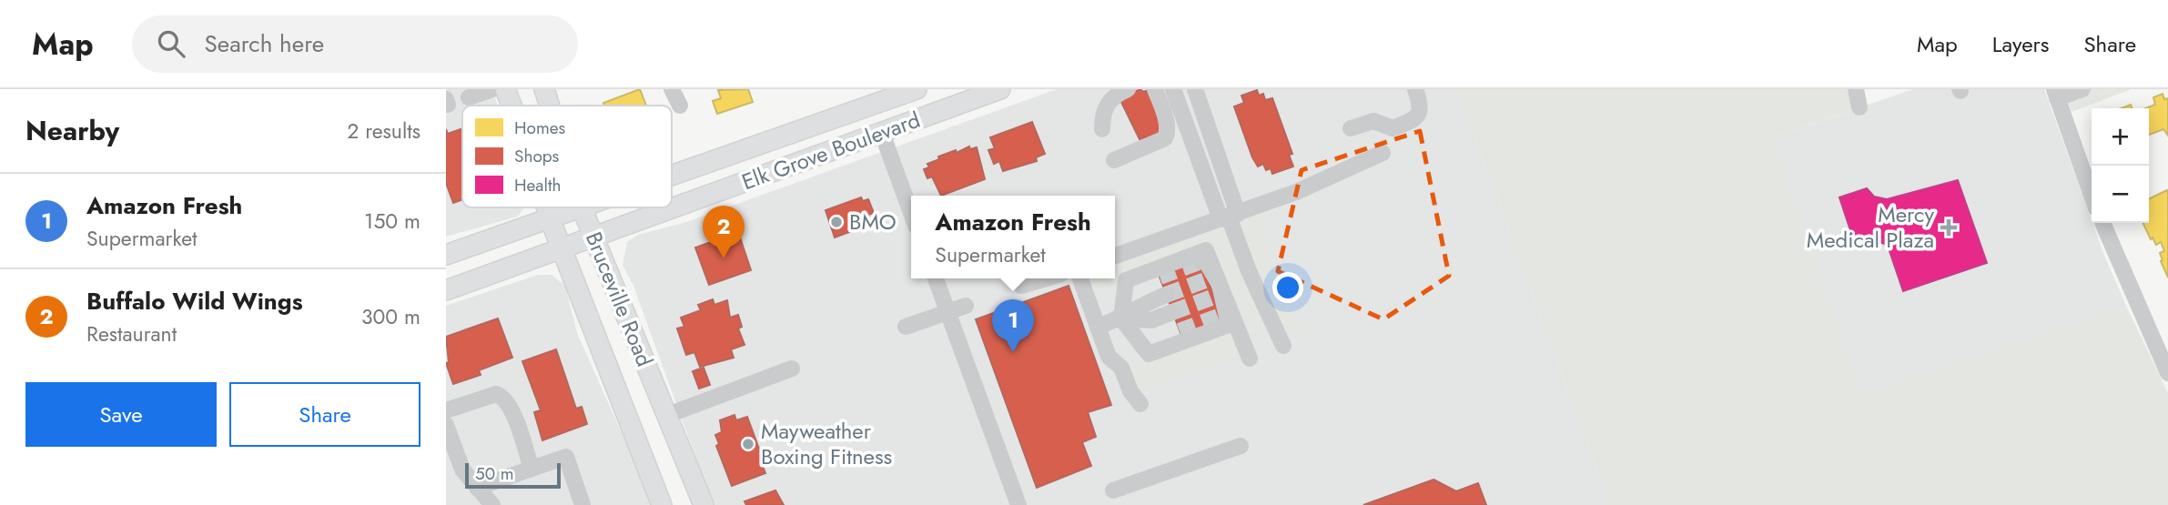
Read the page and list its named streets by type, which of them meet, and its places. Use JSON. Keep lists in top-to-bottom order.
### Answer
{
  "streets": {
    "main road": ["Elk Grove Boulevard", "Bruceville Road"]
  },
  "crossings": [
    ["Elk Grove Boulevard", "Bruceville Road"]
  ],
  "places": {
    "other": ["BMO", "Mayweather Boxing Fitness"],
    "health": ["Mercy Medical Plaza"]
  },
  "legend": ["Homes", "Shops", "Health"],
  "scale_bar": "50 m",
  "page": {
    "header": "Map",
    "search": "Search here",
    "nav": ["Map", "Layers", "Share"],
    "heading": ["Nearby", "2 results"],
    "map_buttons": ["+", "−"],
    "list": [
      {
        "mark": "1",
        "name": "Amazon Fresh",
        "note": "Supermarket",
        "value": "150 m"
      },
      {
        "mark": "2",
        "name": "Buffalo Wild Wings",
        "note": "Restaurant",
        "value": "300 m"
      }
    ],
    "popup": ["Amazon Fresh", "Supermarket"],
    "pins": ["2", "1"],
    "buttons": ["Save", "Share"],
    "scale": "50 m"
  }
}
